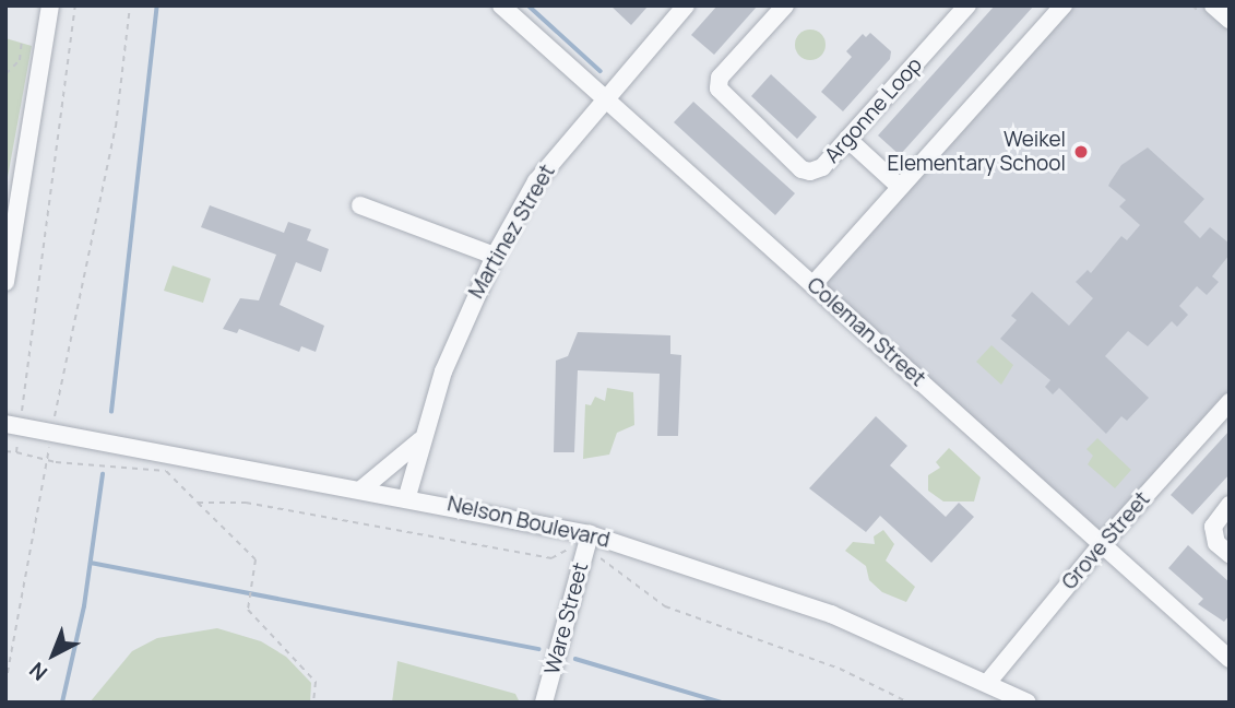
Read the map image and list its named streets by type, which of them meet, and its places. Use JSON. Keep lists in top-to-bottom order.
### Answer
{
  "streets": {
    "street": [
      "Argonne Loop",
      "Martinez Street",
      "Coleman Street",
      "Nelson Boulevard",
      "Grove Street",
      "Ware Street"
    ]
  },
  "crossings": [
    ["Martinez Street", "Coleman Street"],
    ["Martinez Street", "Nelson Boulevard"],
    ["Coleman Street", "Grove Street"],
    ["Nelson Boulevard", "Grove Street"],
    ["Nelson Boulevard", "Ware Street"]
  ],
  "places": ["Weikel Elementary School"],
  "north": "bottom left"
}
